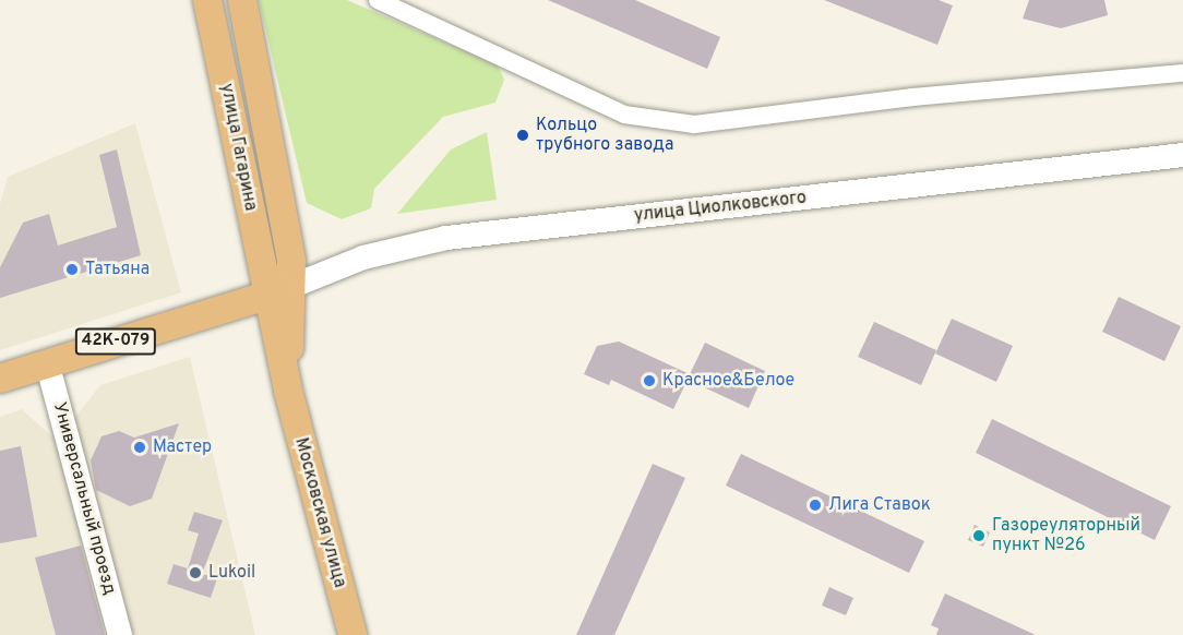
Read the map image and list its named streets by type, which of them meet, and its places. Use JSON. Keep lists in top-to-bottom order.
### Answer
{
  "streets": {
    "main road": [
      "улица Гагарина",
      "улица Циолковского",
      "42К-079",
      "Универсальный проезд",
      "Московская улица"
    ]
  },
  "crossings": [
    ["улица Гагарина", "улица Циолковского"],
    ["улица Гагарина", "42К-079"],
    ["улица Гагарина", "Московская улица"],
    ["улица Циолковского", "42К-079"],
    ["улица Циолковского", "Московская улица"],
    ["42К-079", "Универсальный проезд"],
    ["42К-079", "Московская улица"]
  ],
  "places": [
    "Кольцо трубного завода",
    "Татьяна",
    "Красное&Белое",
    "Мастер",
    "Лига Ставок",
    "Газореуляторный пункт №26",
    "Lukoil"
  ]
}
